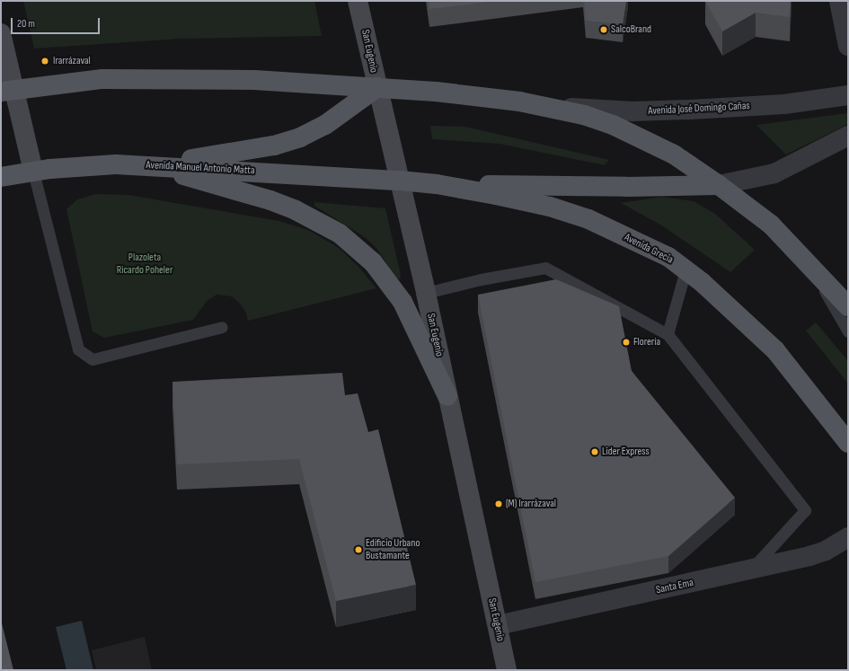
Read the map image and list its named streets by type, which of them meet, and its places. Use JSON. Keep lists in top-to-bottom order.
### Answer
{
  "streets": {
    "main road": ["San Eugenio", "Avenida Manuel Antonio Matta", "Avenida Grecia"],
    "street": ["Avenida José Domingo Cañas", "Santa Ema"]
  },
  "crossings": [
    ["San Eugenio", "Avenida Manuel Antonio Matta"],
    ["San Eugenio", "Avenida Grecia"],
    ["San Eugenio", "Santa Ema"],
    ["Avenida Manuel Antonio Matta", "Avenida Grecia"]
  ],
  "parks": ["Plazoleta Ricardo Poheler"],
  "places": [
    "SalcoBrand",
    "Irarrázaval",
    "Florería",
    "Lider Express",
    "(M) Irarrázaval",
    "Edificio Urbano Bustamante"
  ],
  "scale_bar": "20 m"
}
